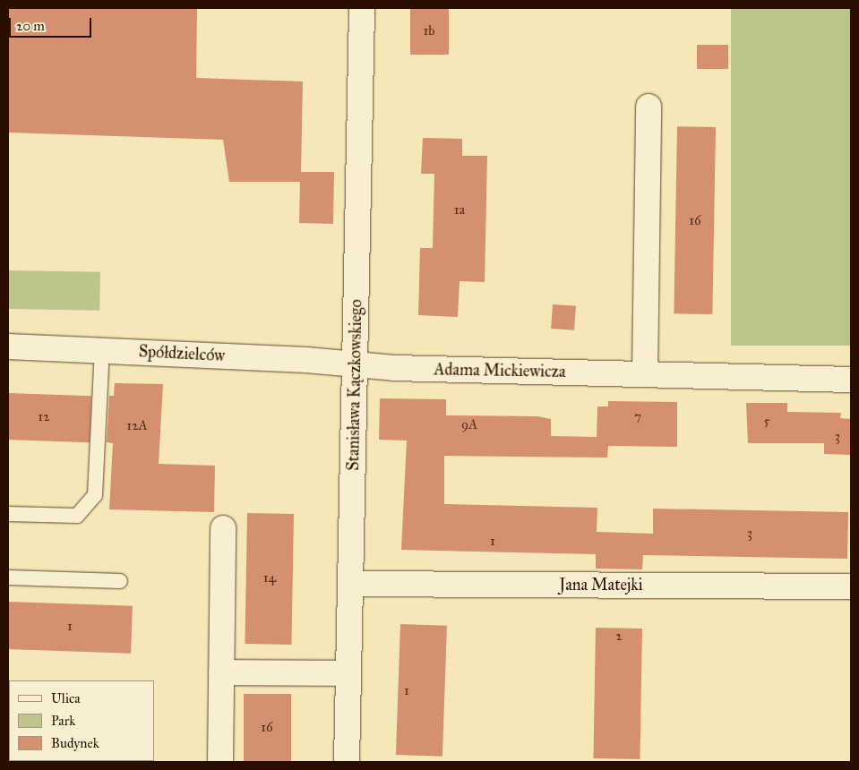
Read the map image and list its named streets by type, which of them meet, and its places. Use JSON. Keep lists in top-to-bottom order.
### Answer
{
  "streets": {
    "street": [
      "Spółdzielców",
      "Adama Mickiewicza",
      "Stanisława Kączkowskiego",
      "Jana Matejki"
    ]
  },
  "crossings": [
    ["Spółdzielców", "Adama Mickiewicza"],
    ["Spółdzielców", "Stanisława Kączkowskiego"],
    ["Adama Mickiewicza", "Stanisława Kączkowskiego"],
    ["Stanisława Kączkowskiego", "Jana Matejki"]
  ],
  "house_numbers": [
    "1b",
    "1a",
    "16",
    "12",
    "7",
    "5",
    "9A",
    "12A",
    "3",
    "3",
    "1",
    "14",
    "1",
    "2",
    "1",
    "16"
  ],
  "legend": ["Ulica", "Park", "Budynek"],
  "scale_bar": "20 m"
}
